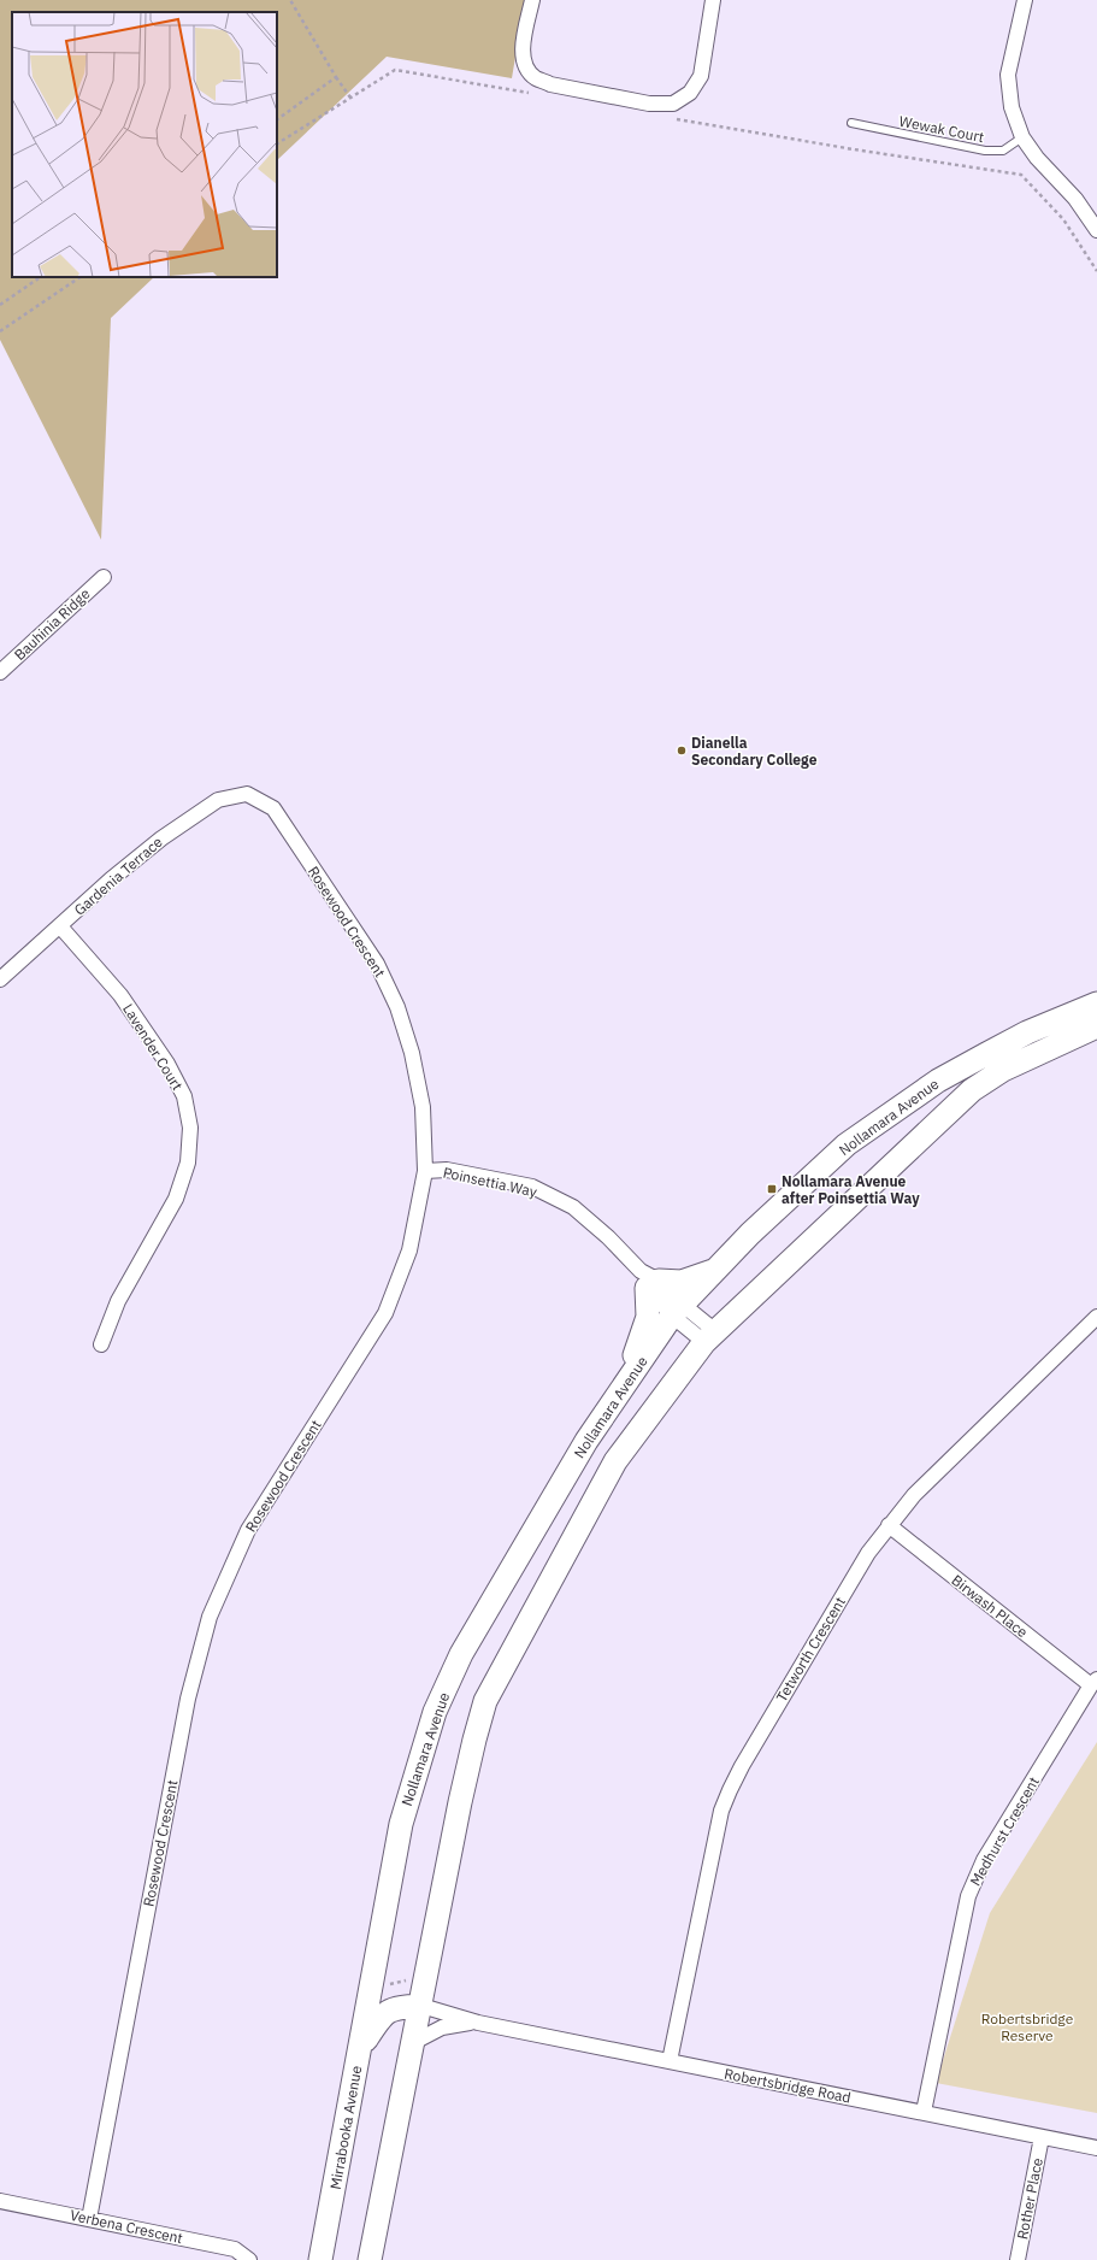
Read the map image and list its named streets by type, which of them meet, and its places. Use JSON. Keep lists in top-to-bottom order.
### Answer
{
  "streets": {
    "main road": ["Nollamara Avenue", "Mirrabooka Avenue"],
    "street": [
      "Bauhinia Ridge",
      "Gardenia Terrace",
      "Rosewood Crescent",
      "Lavender Court",
      "Poinsettia Way",
      "Birwash Place",
      "Tetworth Crescent",
      "Medhurst Crescent",
      "Robertsbridge Road",
      "Rother Place",
      "Verbena Crescent"
    ],
    "lane": ["Wewak Court"]
  },
  "crossings": [
    ["Gardenia Terrace", "Rosewood Crescent"],
    ["Gardenia Terrace", "Lavender Court"],
    ["Rosewood Crescent", "Poinsettia Way"],
    ["Rosewood Crescent", "Verbena Crescent"],
    ["Nollamara Avenue", "Poinsettia Way"],
    ["Nollamara Avenue", "Robertsbridge Road"],
    ["Nollamara Avenue", "Mirrabooka Avenue"],
    ["Birwash Place", "Tetworth Crescent"],
    ["Birwash Place", "Medhurst Crescent"],
    ["Tetworth Crescent", "Robertsbridge Road"],
    ["Medhurst Crescent", "Robertsbridge Road"],
    ["Robertsbridge Road", "Rother Place"]
  ],
  "parks": ["Robertsbridge Reserve"],
  "places": {
    "other": ["Dianella Secondary College"],
    "transit": ["Nollamara Avenue after Poinsettia Way"]
  }
}
